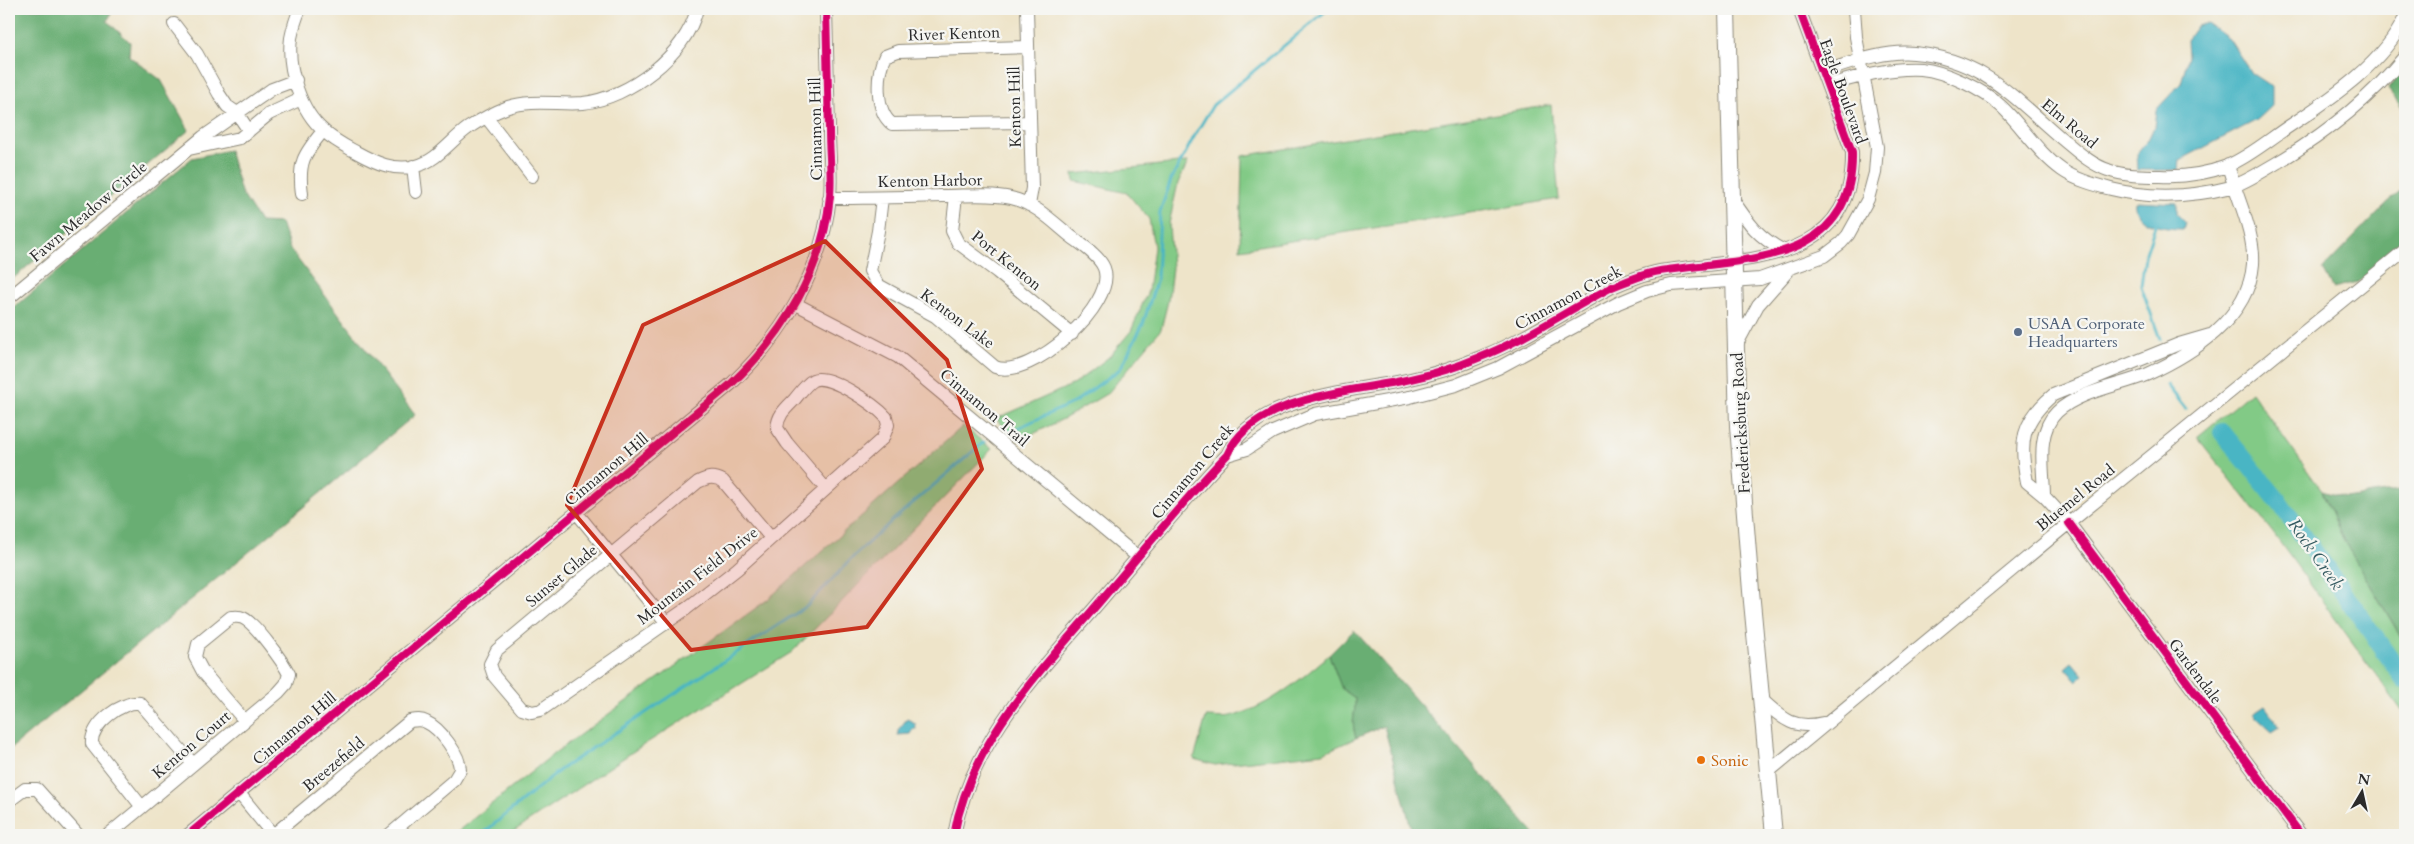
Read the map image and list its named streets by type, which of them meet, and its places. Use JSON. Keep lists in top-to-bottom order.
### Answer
{
  "streets": {
    "main road": ["Fredericksburg Road"],
    "street": [
      "River Kenton",
      "Eagle Boulevard",
      "Kenton Hill",
      "Elm Road",
      "Cinnamon Hill",
      "Kenton Harbor",
      "Fawn Meadow Circle",
      "Port Kenton",
      "Cinnamon Creek",
      "Kenton Lake",
      "Cinnamon Trail",
      "Bluemel Road",
      "Sunset Glade",
      "Mountain Field Drive",
      "Gardendale",
      "Kenton Court",
      "Breezefield"
    ]
  },
  "crossings": [
    ["River Kenton", "Kenton Hill"],
    ["Eagle Boulevard", "Elm Road"],
    ["Eagle Boulevard", "Cinnamon Creek"],
    ["Eagle Boulevard", "Fredericksburg Road"],
    ["Kenton Hill", "Kenton Harbor"],
    ["Cinnamon Hill", "Kenton Harbor"],
    ["Cinnamon Hill", "Cinnamon Trail"],
    ["Kenton Harbor", "Port Kenton"],
    ["Kenton Harbor", "Kenton Lake"],
    ["Port Kenton", "Kenton Lake"],
    ["Cinnamon Creek", "Cinnamon Trail"],
    ["Cinnamon Creek", "Fredericksburg Road"],
    ["Fredericksburg Road", "Bluemel Road"],
    ["Bluemel Road", "Gardendale"],
    ["Sunset Glade", "Mountain Field Drive"]
  ],
  "water": ["Rock Creek"],
  "places": ["USAA Corporate Headquarters", "Sonic"],
  "north": "top"
}
